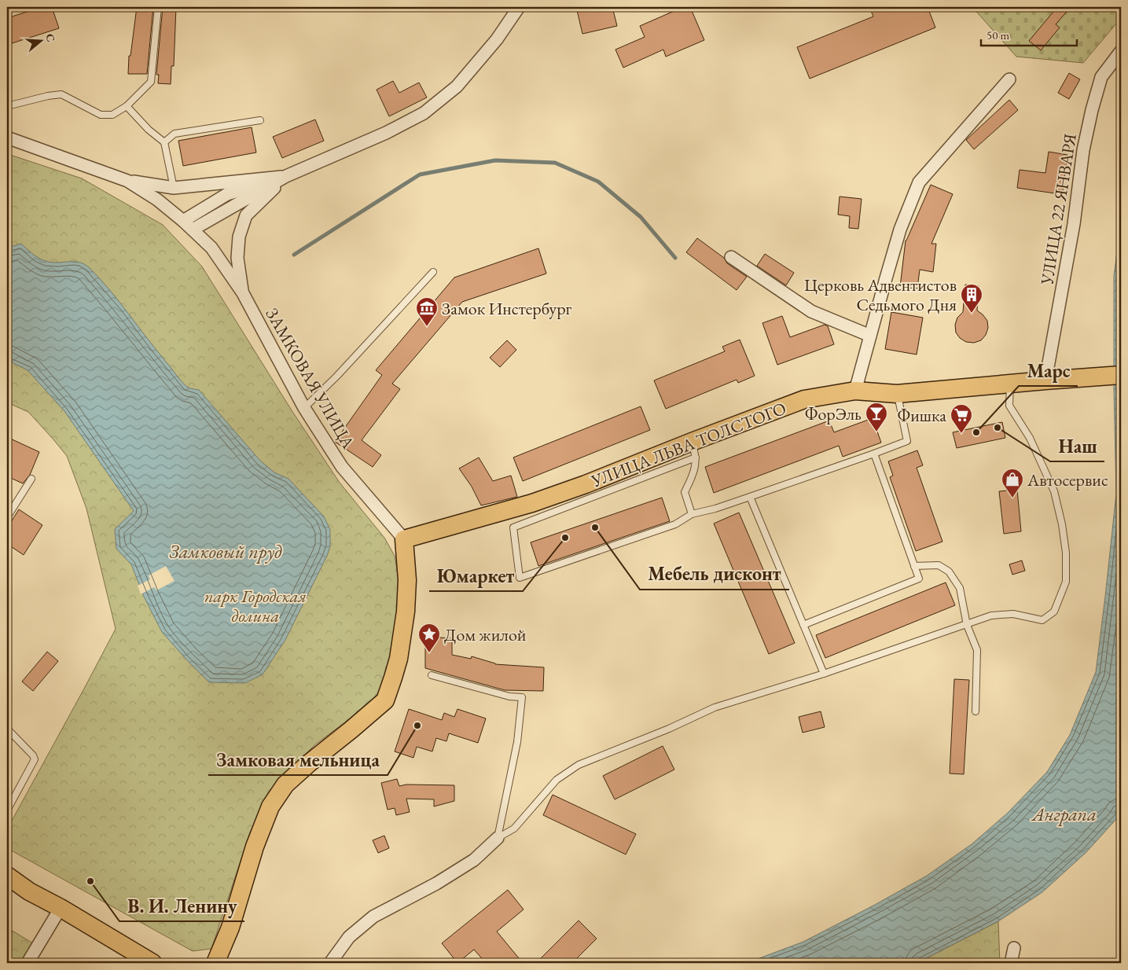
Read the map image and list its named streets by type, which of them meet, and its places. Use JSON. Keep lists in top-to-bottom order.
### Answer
{
  "streets": {
    "main road": ["УЛИЦА ЛЬВА ТОЛСТОГО"],
    "street": ["УЛИЦА 22 ЯНВАРЯ", "ЗАМКОВАЯ УЛИЦА"]
  },
  "crossings": [
    ["УЛИЦА 22 ЯНВАРЯ", "УЛИЦА ЛЬВА ТОЛСТОГО"],
    ["ЗАМКОВАЯ УЛИЦА", "УЛИЦА ЛЬВА ТОЛСТОГО"]
  ],
  "water": ["Замковый пруд", "Анграпа"],
  "parks": ["парк Городская долина"],
  "places": {
    "building": ["Церковь Адвентистов Седьмого Дня"],
    "museum": ["Замок Инстербург"],
    "other": [
      "Наш",
      "Марс",
      "Мебель дисконт",
      "Юмаркет",
      "Замковая мельница",
      "В. И. Ленину"
    ],
    "bar": ["ФорЭль"],
    "supermarket": ["Фишка"],
    "shop": ["Автосервис"],
    "place": ["Дом жилой"]
  },
  "scale_bar": "50 m",
  "north": "right"
}
